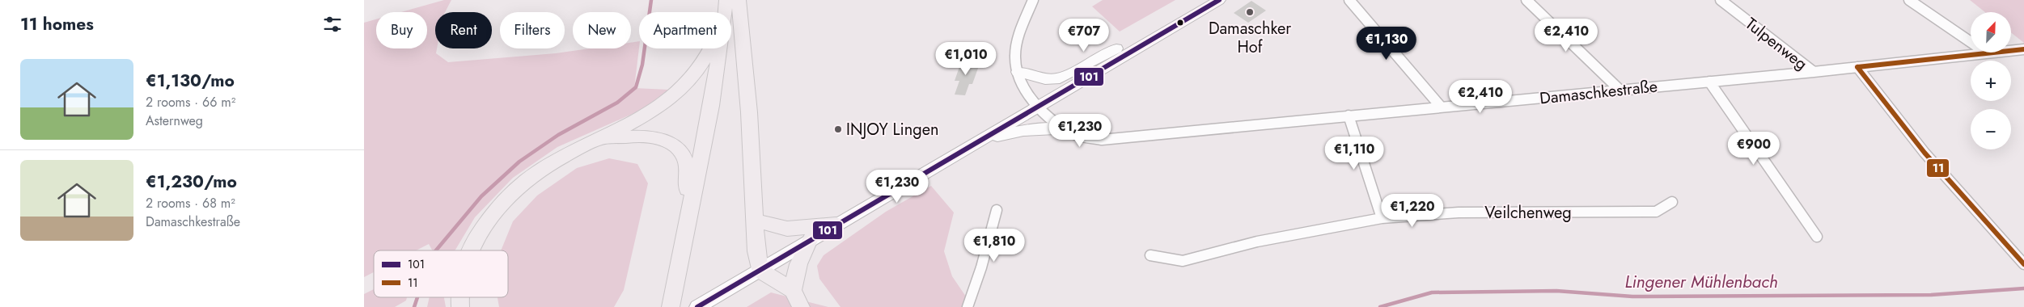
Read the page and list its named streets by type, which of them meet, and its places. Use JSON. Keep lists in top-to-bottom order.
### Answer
{
  "streets": {
    "street": ["Tulpenweg", "Damaschkestraße", "Veilchenweg"]
  },
  "crossings": [
    ["Tulpenweg", "Damaschkestraße"]
  ],
  "water": ["Lingener Mühlenbach"],
  "places": ["Damaschker Hof", "INJOY Lingen"],
  "lines": ["transit line 101", "transit line 11"],
  "legend": ["101", "11"],
  "north": "top right",
  "page": {
    "heading": "11 homes",
    "map_buttons": ["+", "−"],
    "chip": [
      "Buy",
      "Rent",
      "Filters",
      "New",
      "Apartment"
    ],
    "price": [
      "€707",
      "€2,410",
      "€1,130",
      "€1,010",
      "€2,410",
      "€1,230",
      "€900",
      "€1,110",
      "€1,230",
      "€1,220",
      "€1,810"
    ],
    "list": [
      {
        "name": "€1,130/mo",
        "note": "2 rooms · 66 m² · Asternweg"
      },
      {
        "name": "€1,230/mo",
        "note": "2 rooms · 68 m² · Damaschkestraße"
      }
    ]
  }
}
